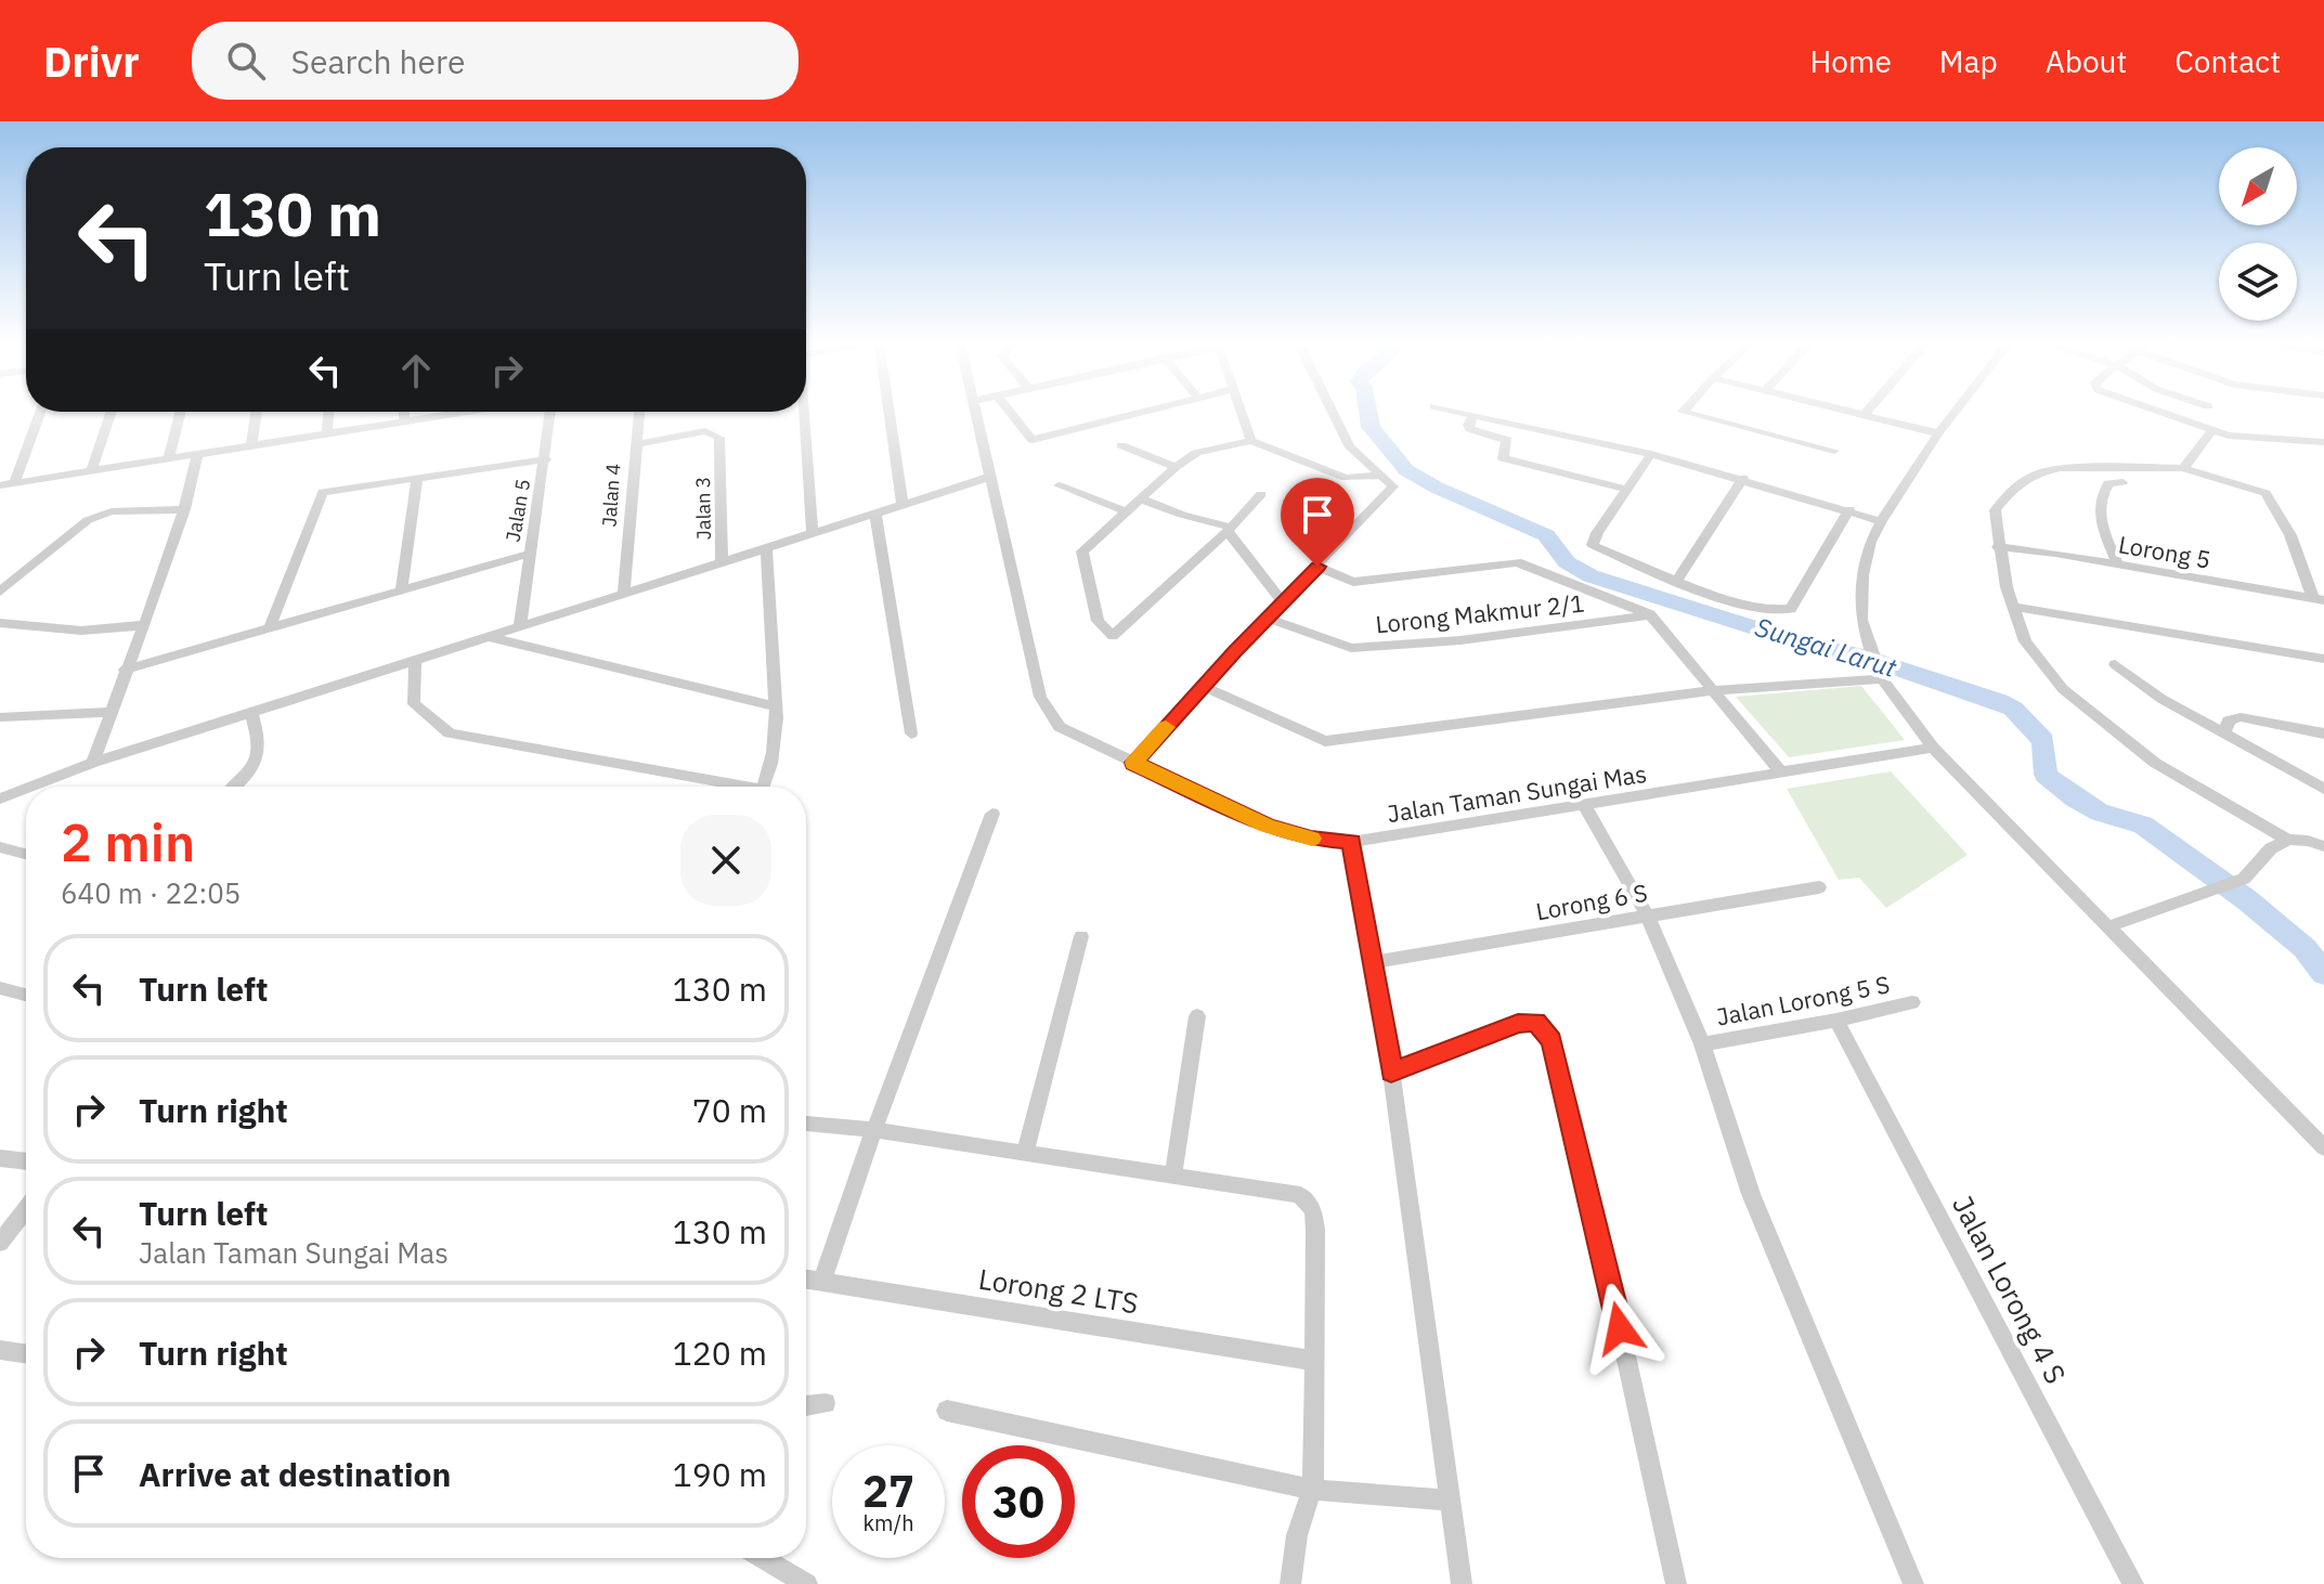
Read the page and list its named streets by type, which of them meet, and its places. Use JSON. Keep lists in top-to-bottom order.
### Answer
{
  "streets": {
    "street": [
      "Jalan 4",
      "Jalan 3",
      "Jalan 5",
      "Lorong 5",
      "Lorong Makmur 2/1",
      "Jalan Taman Sungai Mas",
      "Lorong 6 S",
      "Jalan Lorong 5 S",
      "Jalan Lorong 4 S",
      "Lorong 2 LTS"
    ]
  },
  "crossings": [
    ["Jalan 4", "Jalan 3"],
    ["Jalan Lorong 5 S", "Jalan Lorong 4 S"]
  ],
  "water": ["Sungai Larut"],
  "north": "bottom left",
  "page": {
    "header": "Drivr",
    "search": "Search here",
    "nav": [
      "Home",
      "Map",
      "About",
      "Contact"
    ],
    "turn": ["130 m", "Turn left"],
    "heading": ["2 min", "640 m · 22:05"],
    "list": [
      {
        "name": "Turn left",
        "value": "130 m"
      },
      {
        "name": "Turn right",
        "value": "70 m"
      },
      {
        "name": "Turn left",
        "note": "Jalan Taman Sungai Mas",
        "value": "130 m"
      },
      {
        "name": "Turn right",
        "value": "120 m"
      },
      {
        "name": "Arrive at destination",
        "value": "190 m"
      }
    ],
    "speed": "27 km/h",
    "limit": "30"
  }
}
